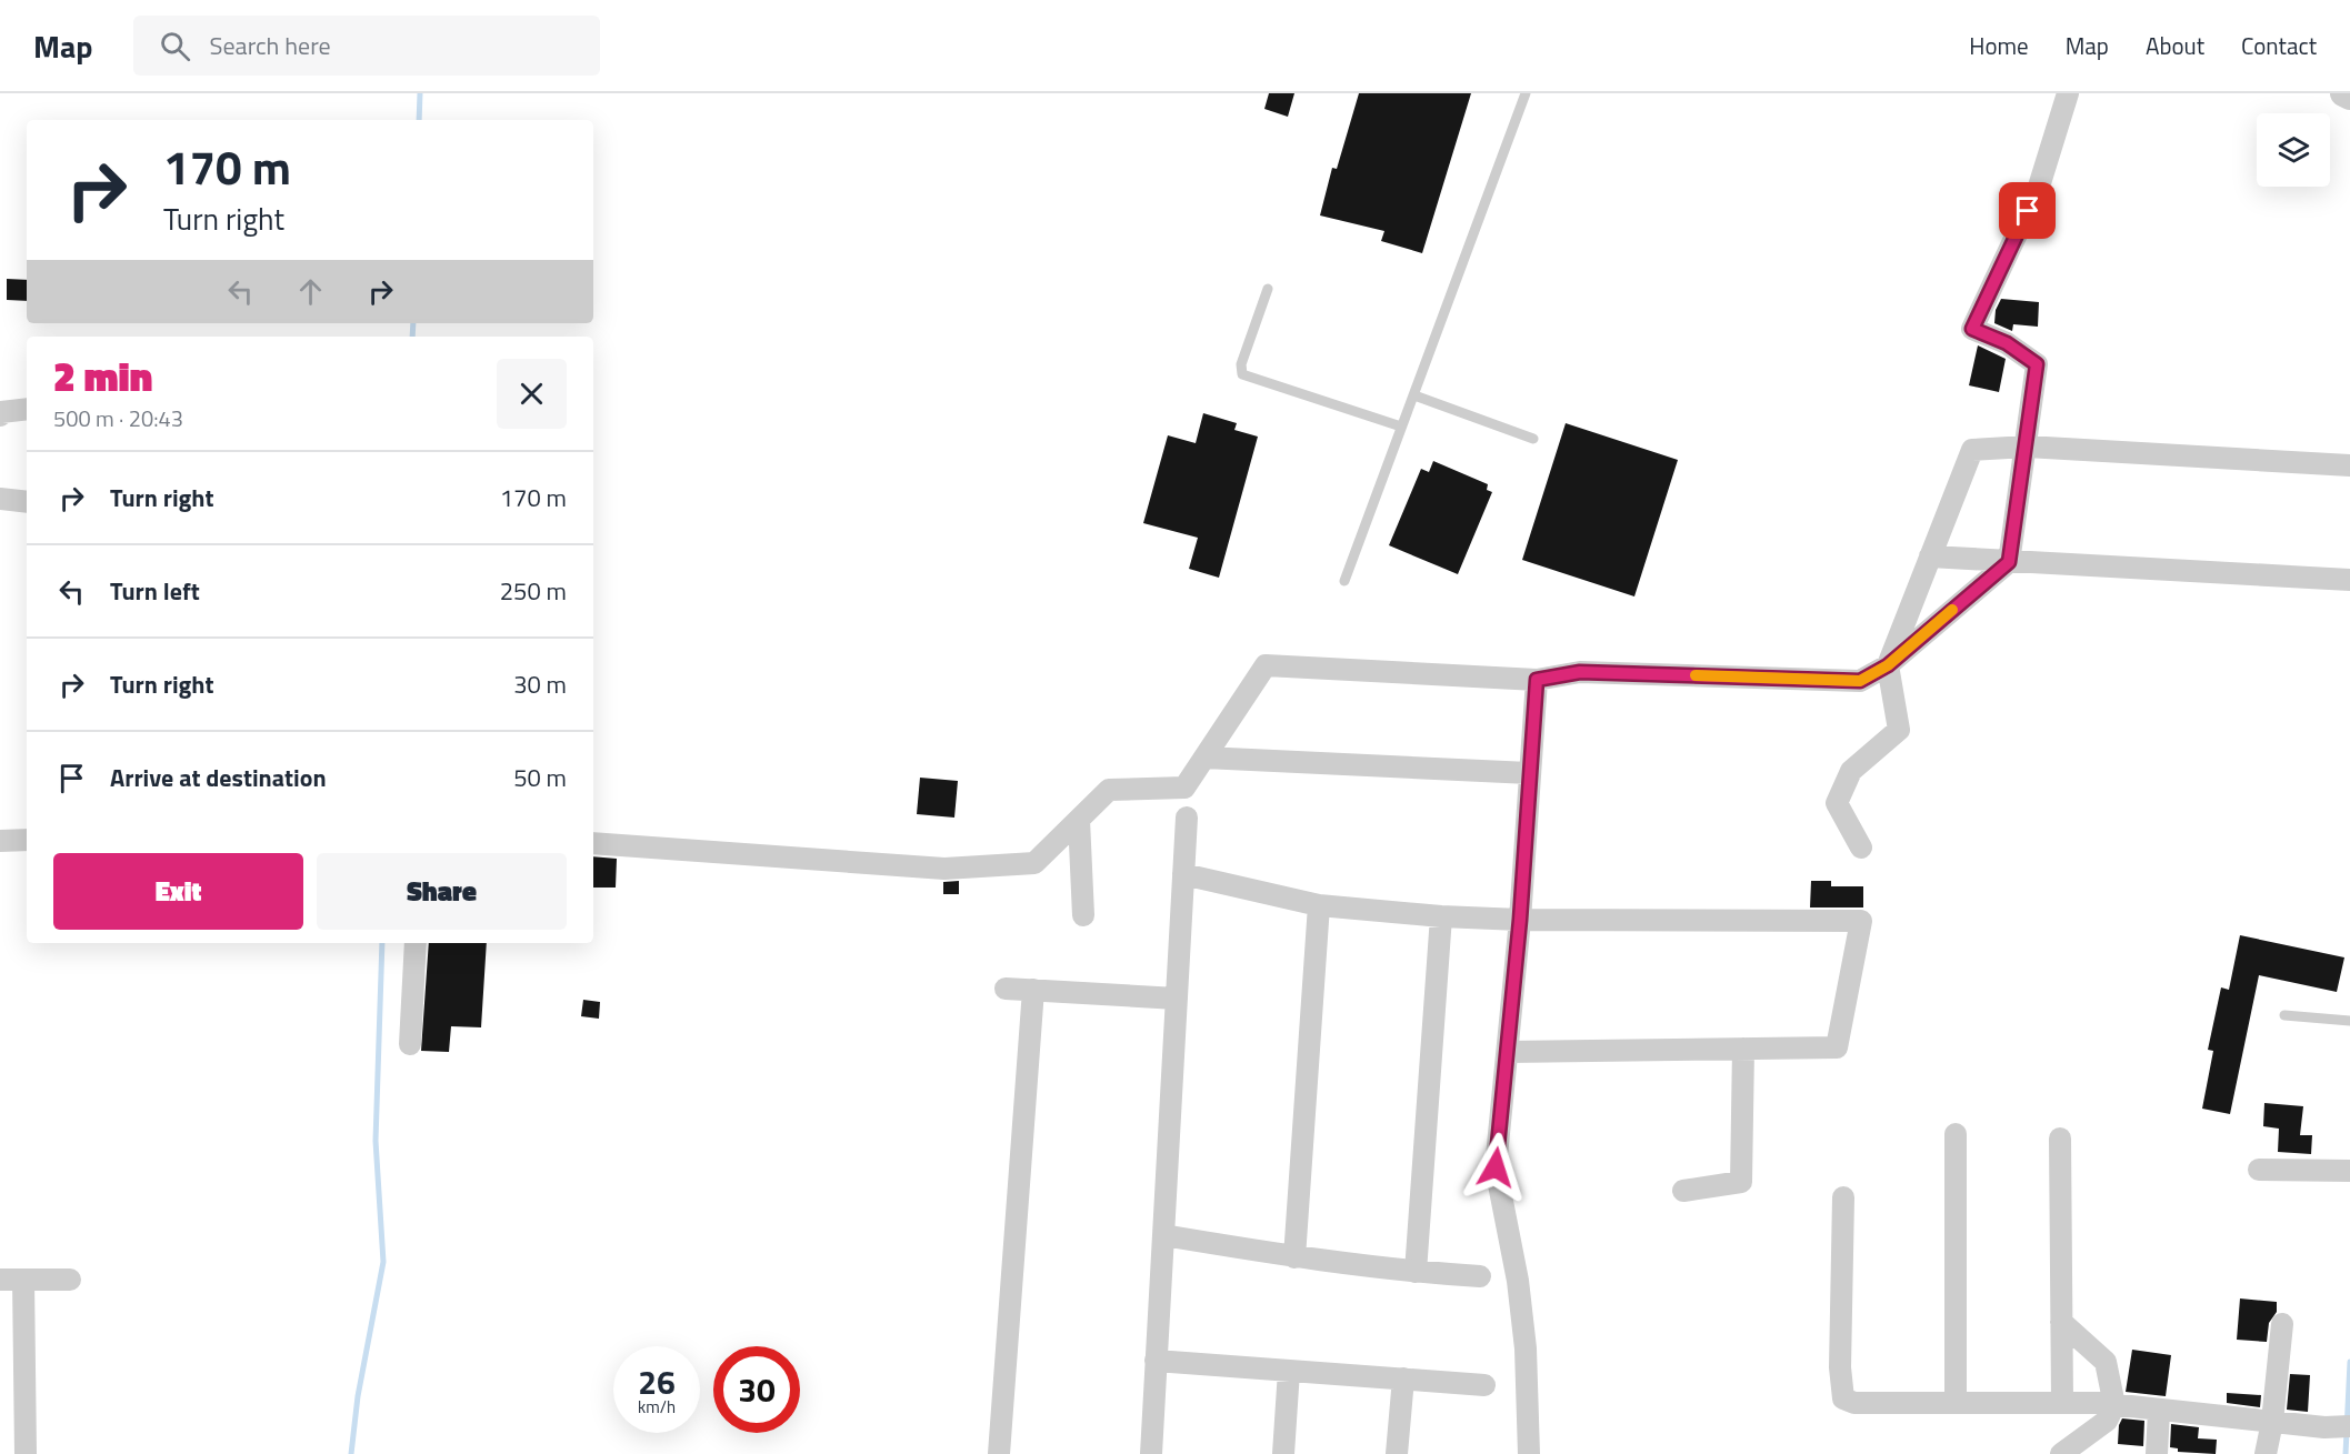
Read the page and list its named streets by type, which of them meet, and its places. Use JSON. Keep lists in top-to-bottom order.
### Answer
{
  "page": {
    "header": "Map",
    "search": "Search here",
    "nav": [
      "Home",
      "Map",
      "About",
      "Contact"
    ],
    "turn": ["170 m", "Turn right"],
    "heading": ["2 min", "500 m · 20:43"],
    "list": [
      {
        "name": "Turn right",
        "value": "170 m"
      },
      {
        "name": "Turn left",
        "value": "250 m"
      },
      {
        "name": "Turn right",
        "value": "30 m"
      },
      {
        "name": "Arrive at destination",
        "value": "50 m"
      }
    ],
    "buttons": ["Exit", "Share"],
    "speed": "26 km/h",
    "limit": "30"
  }
}
